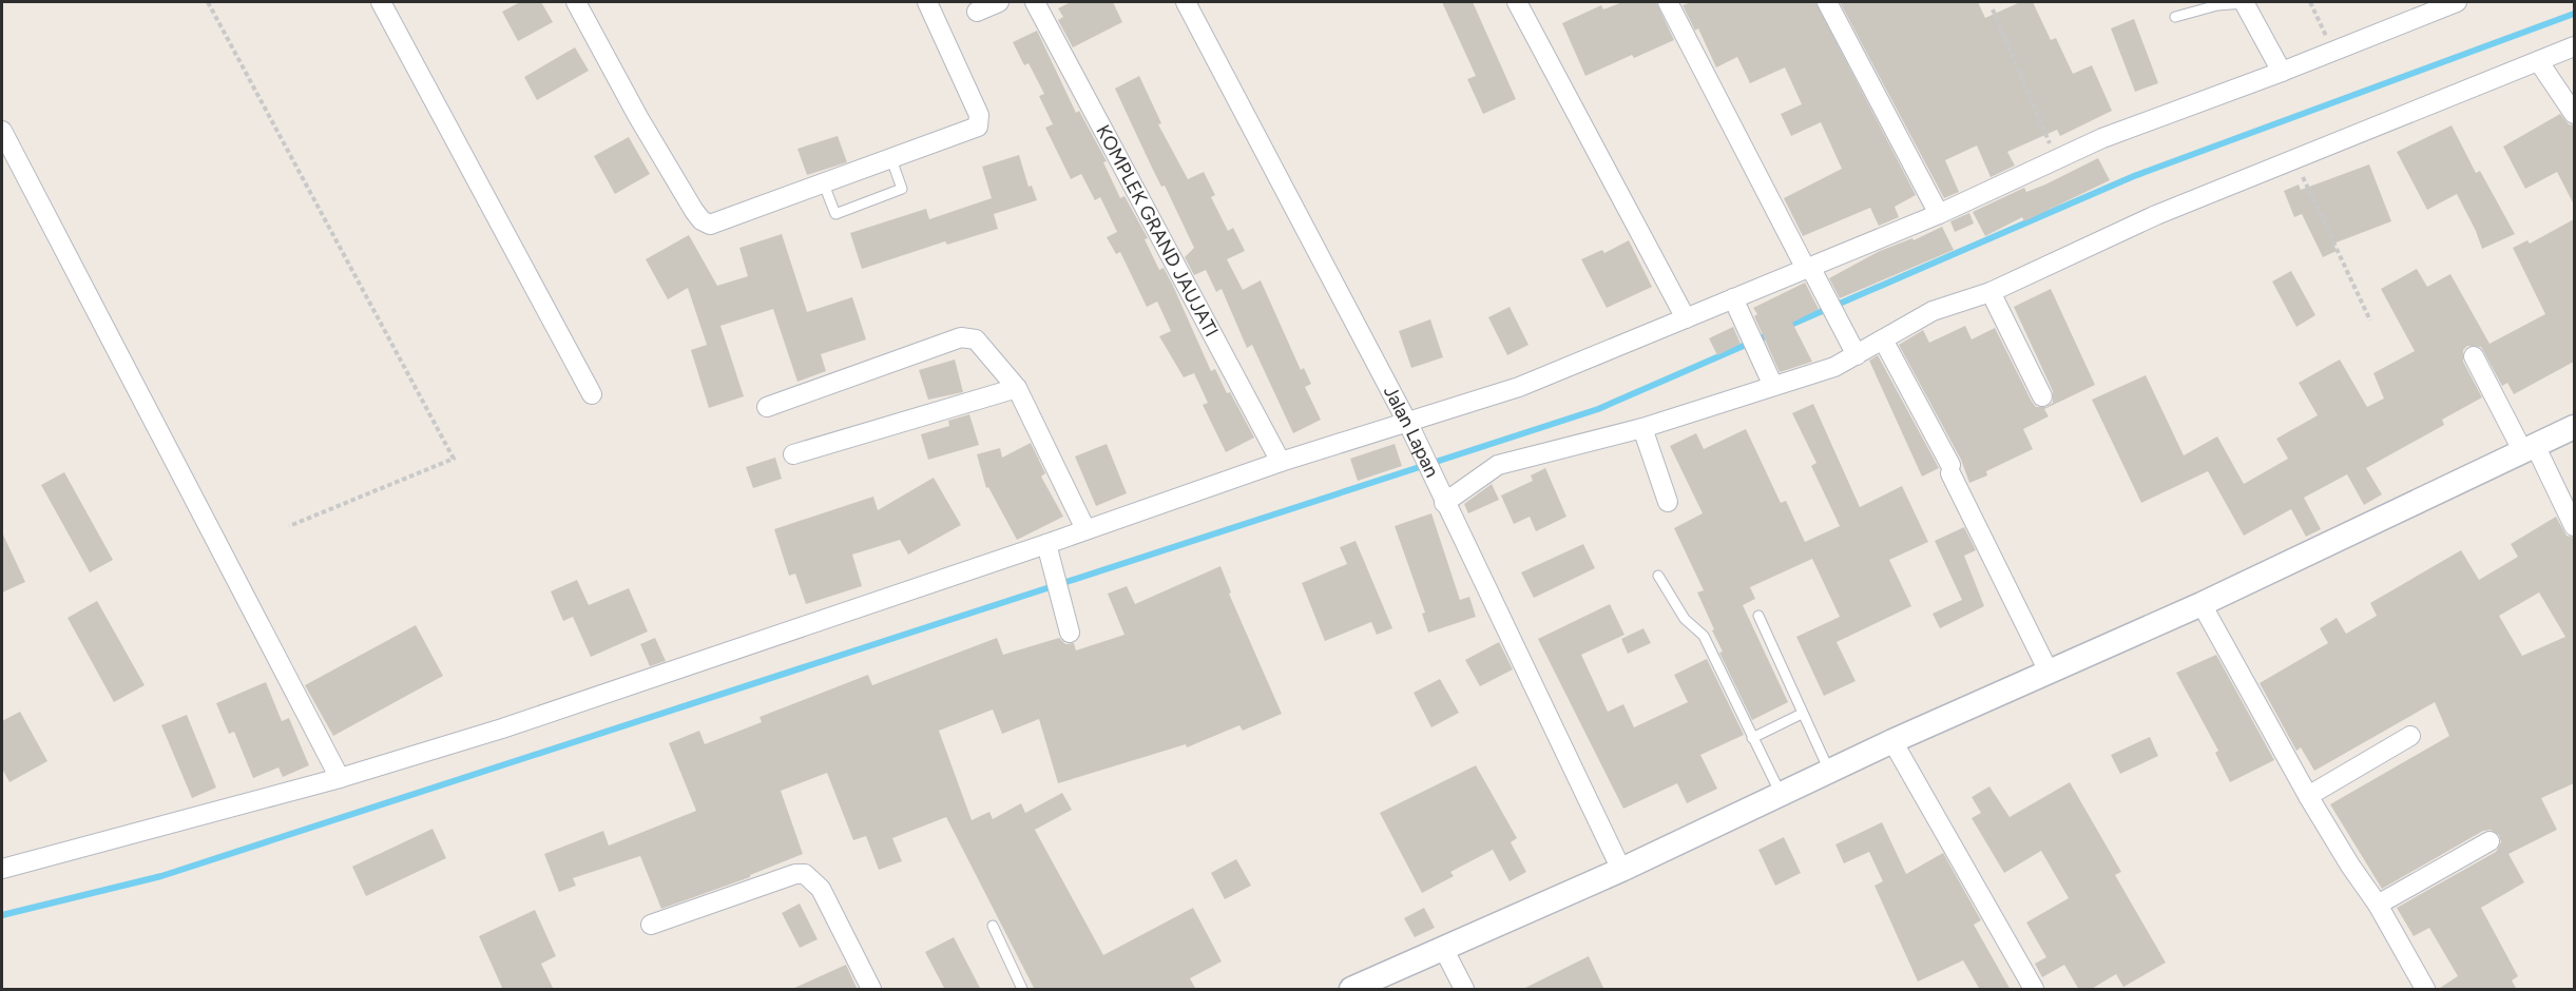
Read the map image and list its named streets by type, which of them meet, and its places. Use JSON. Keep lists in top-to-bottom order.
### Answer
{
  "streets": {
    "street": ["KOMPLEK GRAND JAUJATI", "Jalan Lapan"]
  }
}
